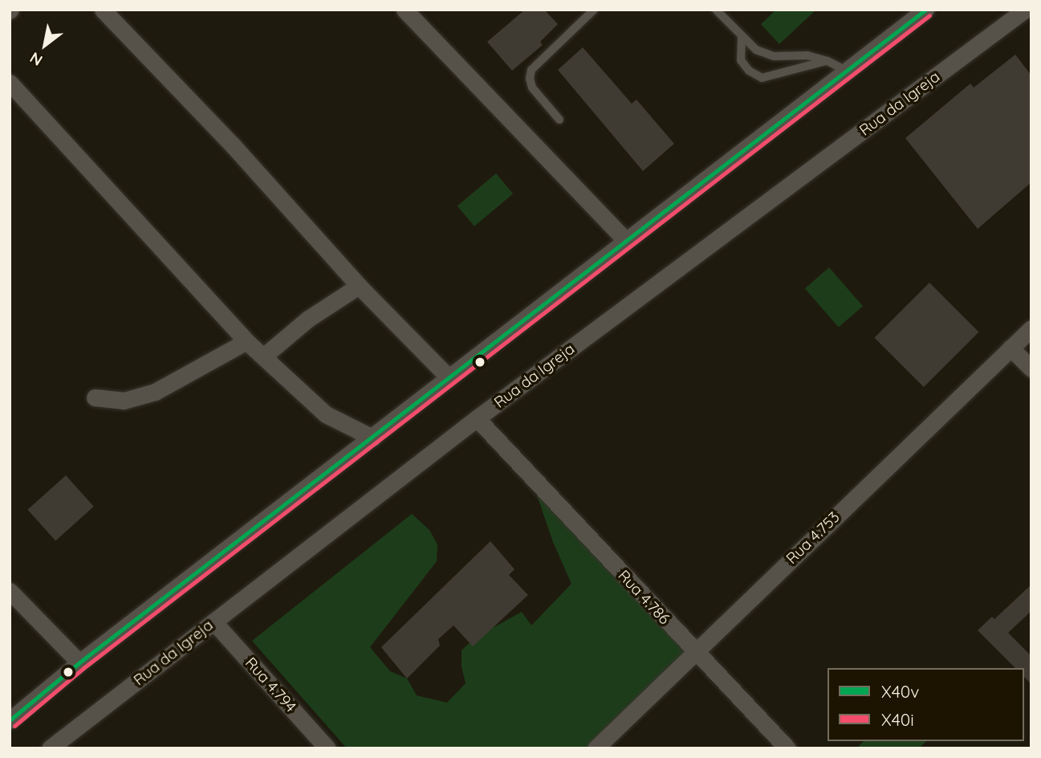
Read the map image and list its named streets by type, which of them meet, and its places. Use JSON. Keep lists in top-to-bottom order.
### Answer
{
  "streets": {
    "street": [
      "Rua da Igreja",
      "Rua 4.753",
      "Rua 4.786",
      "Rua 4.794"
    ]
  },
  "crossings": [
    ["Rua da Igreja", "Rua 4.786"],
    ["Rua da Igreja", "Rua 4.794"],
    ["Rua 4.753", "Rua 4.786"]
  ],
  "lines": ["transit line X40v", "transit line X40i"],
  "legend": ["X40v", "X40i"],
  "north": "bottom left"
}
